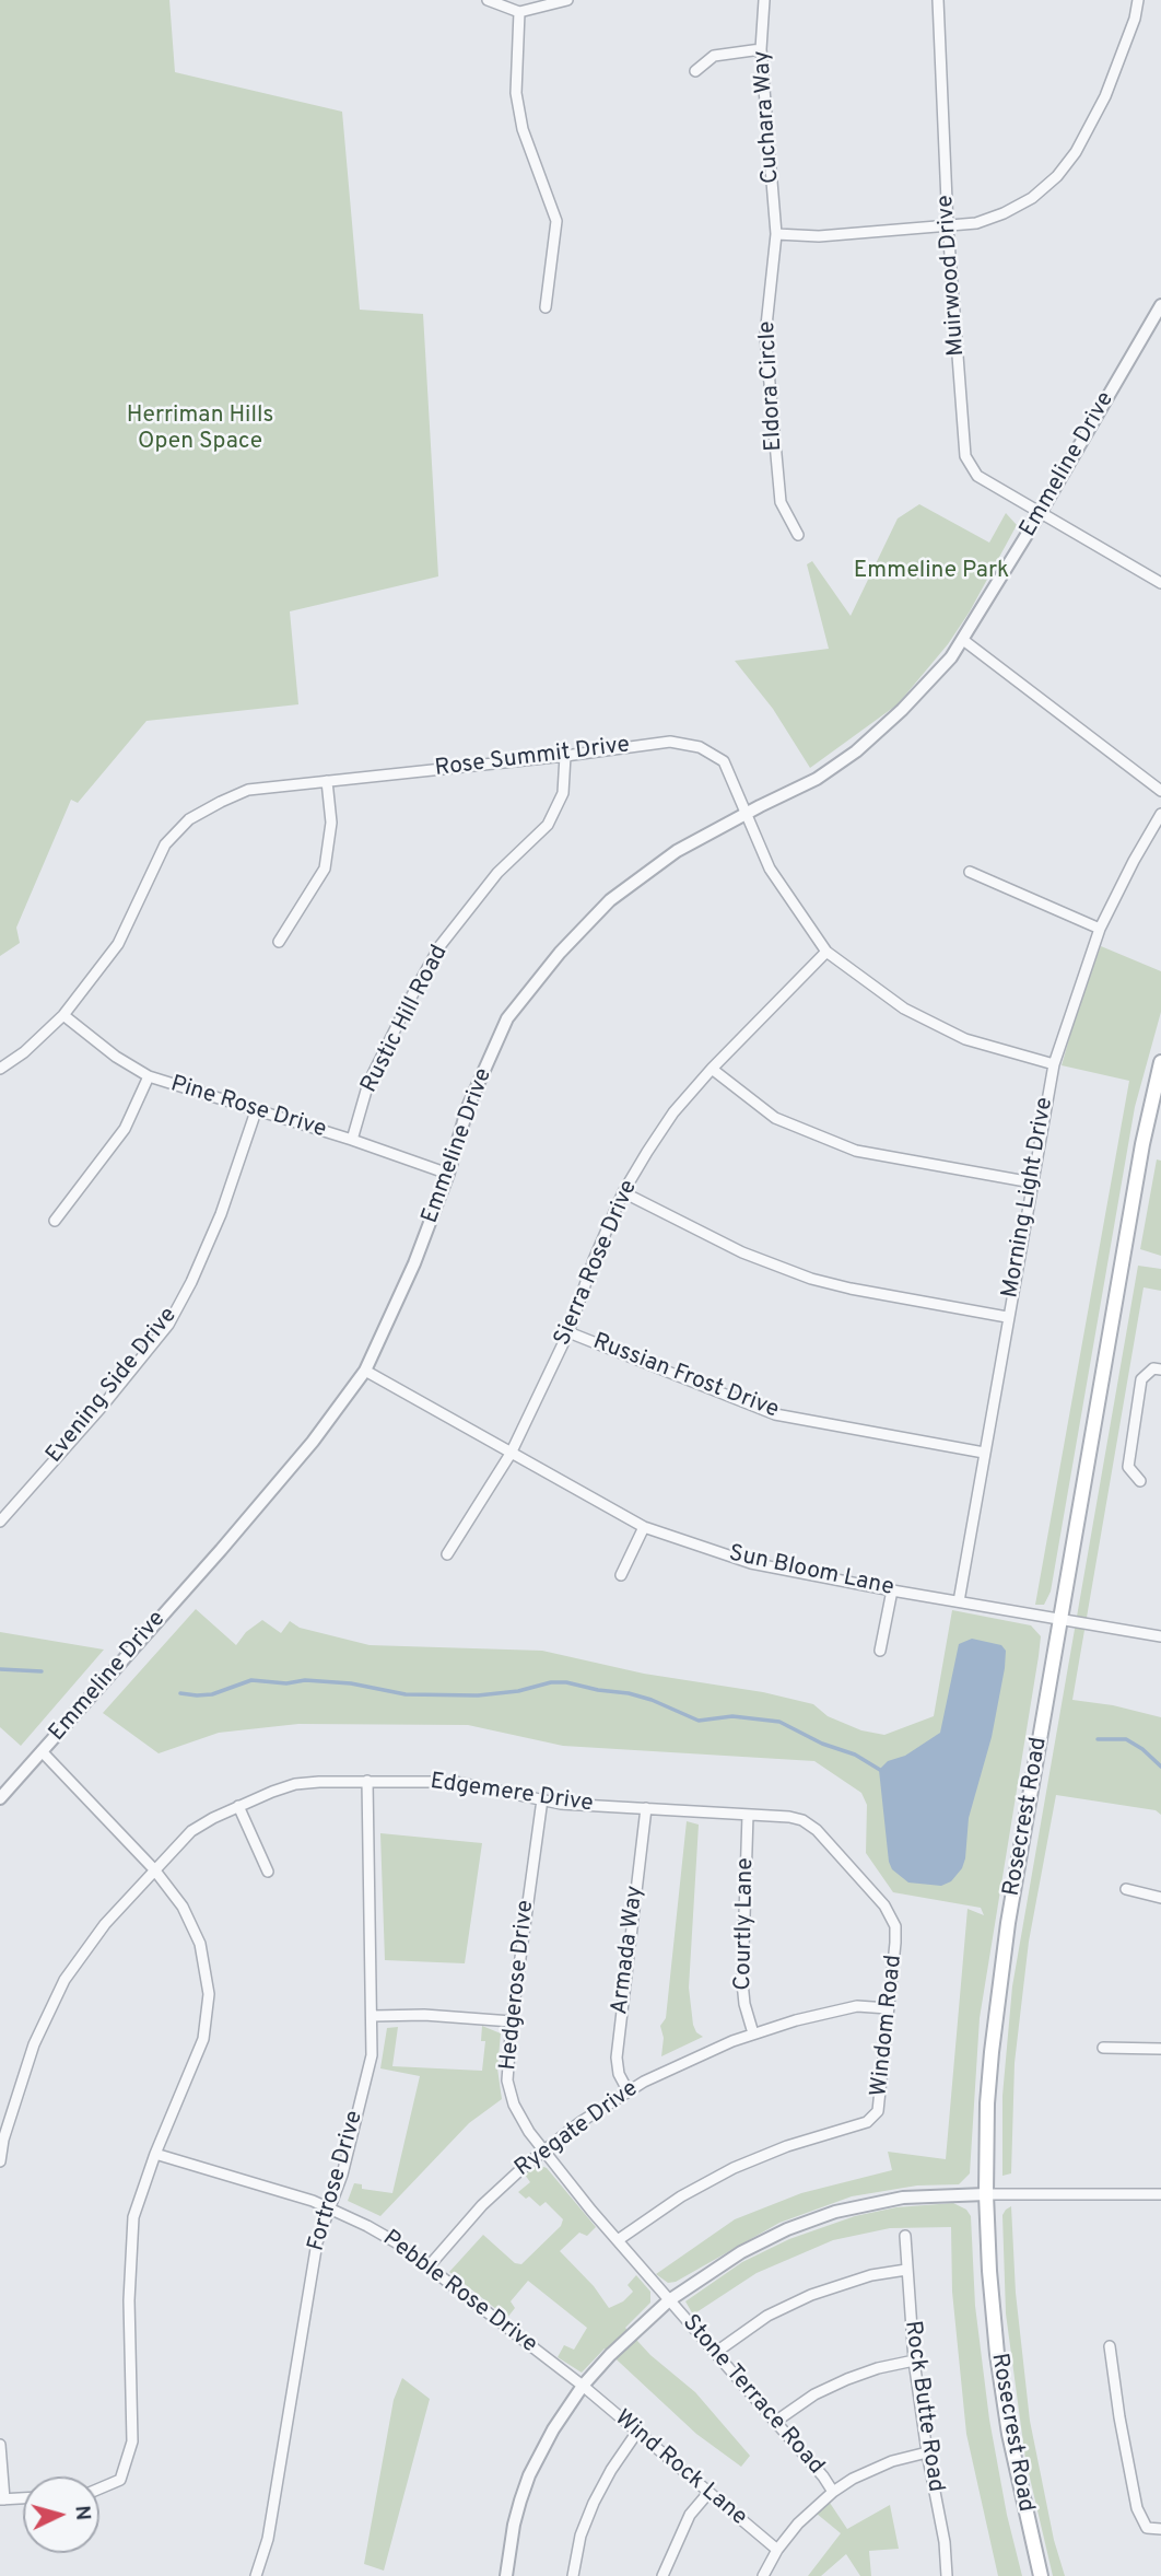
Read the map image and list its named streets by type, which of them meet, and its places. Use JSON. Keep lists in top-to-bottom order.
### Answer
{
  "streets": {
    "main road": ["Rosecrest Road"],
    "street": [
      "Cuchara Way",
      "Muirwood Drive",
      "Eldora Circle",
      "Emmeline Drive",
      "Rose Summit Drive",
      "Rustic Hill Road",
      "Pine Rose Drive",
      "Morning Light Drive",
      "Sierra Rose Drive",
      "Russian Frost Drive",
      "Evening Side Drive",
      "Sun Bloom Lane",
      "Edgemere Drive",
      "Courtly Lane",
      "Armada Way",
      "Hedgerose Drive",
      "Windom Road",
      "Ryegate Drive",
      "Fortrose Drive",
      "Pebble Rose Drive",
      "Stone Terrace Road",
      "Rock Butte Road",
      "Wind Rock Lane"
    ]
  },
  "crossings": [
    ["Cuchara Way", "Eldora Circle"],
    ["Muirwood Drive", "Emmeline Drive"],
    ["Emmeline Drive", "Rose Summit Drive"],
    ["Emmeline Drive", "Pine Rose Drive"],
    ["Emmeline Drive", "Sun Bloom Lane"],
    ["Rose Summit Drive", "Rustic Hill Road"],
    ["Rose Summit Drive", "Pine Rose Drive"],
    ["Rose Summit Drive", "Morning Light Drive"],
    ["Rose Summit Drive", "Sierra Rose Drive"],
    ["Rustic Hill Road", "Pine Rose Drive"],
    ["Pine Rose Drive", "Evening Side Drive"],
    ["Morning Light Drive", "Russian Frost Drive"],
    ["Morning Light Drive", "Sun Bloom Lane"],
    ["Sierra Rose Drive", "Russian Frost Drive"],
    ["Sierra Rose Drive", "Sun Bloom Lane"],
    ["Sun Bloom Lane", "Rosecrest Road"],
    ["Edgemere Drive", "Courtly Lane"],
    ["Edgemere Drive", "Armada Way"],
    ["Edgemere Drive", "Hedgerose Drive"],
    ["Edgemere Drive", "Windom Road"],
    ["Edgemere Drive", "Fortrose Drive"],
    ["Courtly Lane", "Ryegate Drive"],
    ["Armada Way", "Ryegate Drive"],
    ["Hedgerose Drive", "Windom Road"],
    ["Hedgerose Drive", "Ryegate Drive"],
    ["Hedgerose Drive", "Stone Terrace Road"],
    ["Windom Road", "Ryegate Drive"],
    ["Ryegate Drive", "Pebble Rose Drive"],
    ["Fortrose Drive", "Pebble Rose Drive"],
    ["Pebble Rose Drive", "Wind Rock Lane"]
  ],
  "parks": ["Herriman Hills Open Space", "Emmeline Park"],
  "north": "right"
}
